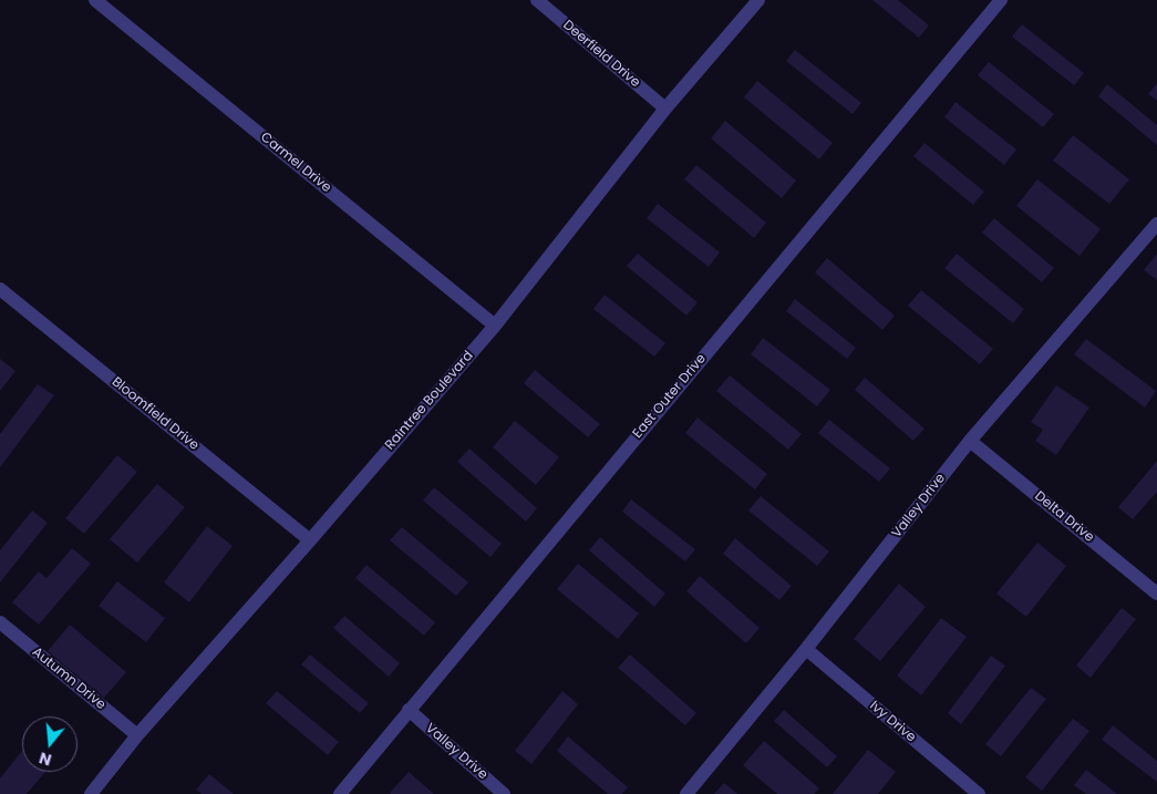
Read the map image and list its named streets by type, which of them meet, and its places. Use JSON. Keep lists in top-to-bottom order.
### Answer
{
  "streets": {
    "street": [
      "Deerfield Drive",
      "Carmel Drive",
      "East Outer Drive",
      "Raintree Boulevard",
      "Bloomfield Drive",
      "Valley Drive",
      "Delta Drive",
      "Autumn Drive",
      "Ivy Drive"
    ]
  },
  "crossings": [
    ["Deerfield Drive", "Raintree Boulevard"],
    ["Carmel Drive", "Raintree Boulevard"],
    ["East Outer Drive", "Valley Drive"],
    ["Raintree Boulevard", "Bloomfield Drive"],
    ["Raintree Boulevard", "Autumn Drive"],
    ["Valley Drive", "Delta Drive"],
    ["Valley Drive", "Ivy Drive"]
  ],
  "north": "bottom"
}
